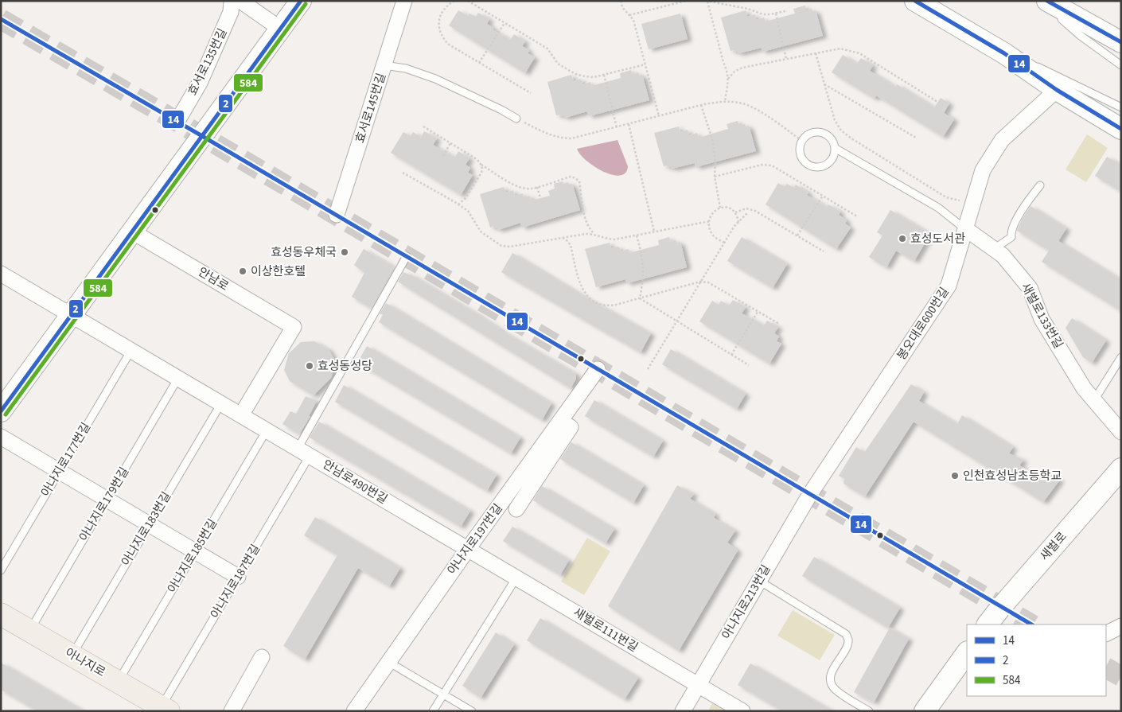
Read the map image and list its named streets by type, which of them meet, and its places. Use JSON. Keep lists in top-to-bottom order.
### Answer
{
  "streets": {
    "main road": ["새벌로", "아나지로"],
    "street": [
      "효서로135번길",
      "효서로145번길",
      "안남로",
      "새벌로133번길",
      "봉오대로600번길",
      "안남로490번길",
      "아나지로197번길",
      "아나지로213번길",
      "새벌로111번길"
    ],
    "lane": [
      "아나지로177번길",
      "아나지로179번길",
      "아나지로183번길",
      "아나지로185번길",
      "아나지로187번길"
    ]
  },
  "crossings": [
    ["안남로", "안남로490번길"],
    ["새벌로133번길", "봉오대로600번길"],
    ["봉오대로600번길", "아나지로213번길"],
    ["아나지로177번길", "안남로490번길"],
    ["안남로490번길", "아나지로179번길"],
    ["안남로490번길", "아나지로183번길"],
    ["안남로490번길", "아나지로197번길"],
    ["안남로490번길", "아나지로185번길"],
    ["안남로490번길", "아나지로187번길"],
    ["안남로490번길", "새벌로111번길"],
    ["아나지로179번길", "아나지로"],
    ["아나지로183번길", "아나지로"],
    ["아나지로197번길", "새벌로111번길"],
    ["아나지로185번길", "아나지로"],
    ["아나지로187번길", "아나지로"],
    ["아나지로213번길", "새벌로111번길"]
  ],
  "places": [
    "효성도서관",
    "효성동우체국",
    "이상한호텔",
    "효성동성당",
    "인천효성남초등학교"
  ],
  "lines": ["transit line 14", "transit line 2", "transit line 584"],
  "legend": ["14", "2", "584"]
}
